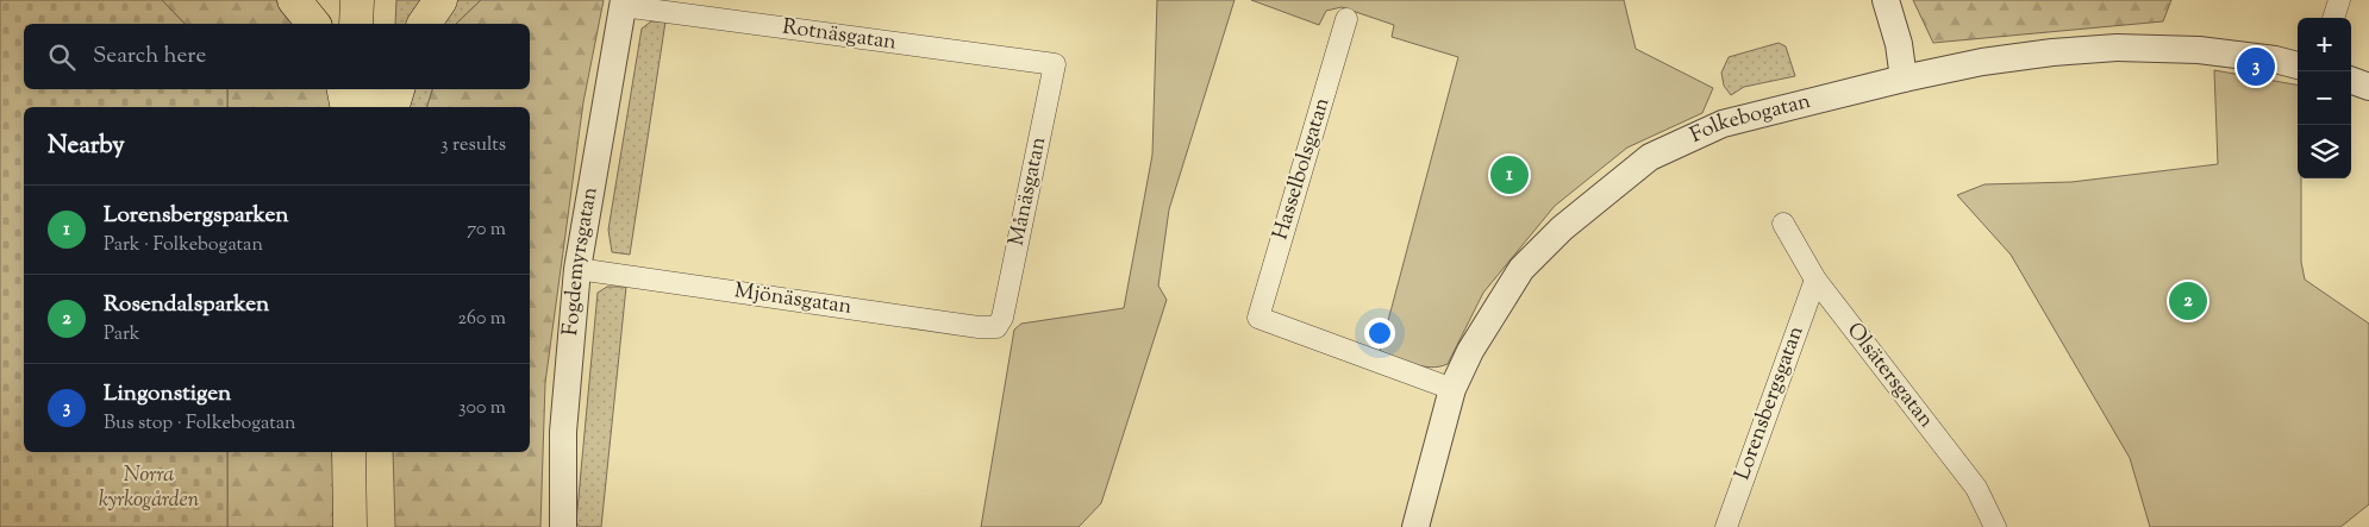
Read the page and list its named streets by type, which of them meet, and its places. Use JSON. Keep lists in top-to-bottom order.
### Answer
{
  "streets": {
    "street": [
      "Rotnäsgatan",
      "Folkebogatan",
      "Hasselbolsgatan",
      "Månäsgatan",
      "Fogdemyrsgatan",
      "Mjönäsgatan",
      "Olsätersgatan",
      "Lorensbergsgatan"
    ]
  },
  "crossings": [
    ["Rotnäsgatan", "Månäsgatan"],
    ["Rotnäsgatan", "Fogdemyrsgatan"],
    ["Folkebogatan", "Hasselbolsgatan"],
    ["Månäsgatan", "Mjönäsgatan"],
    ["Fogdemyrsgatan", "Mjönäsgatan"],
    ["Olsätersgatan", "Lorensbergsgatan"]
  ],
  "parks": ["Norra kyrkogården"],
  "page": {
    "map_buttons": ["+", "−"],
    "search": "Search here",
    "pins": ["3", "1", "2"],
    "heading": ["Nearby", "3 results"],
    "list": [
      {
        "mark": "1",
        "name": "Lorensbergsparken",
        "note": "Park · Folkebogatan",
        "value": "70 m"
      },
      {
        "mark": "2",
        "name": "Rosendalsparken",
        "note": "Park",
        "value": "260 m"
      },
      {
        "mark": "3",
        "name": "Lingonstigen",
        "note": "Bus stop · Folkebogatan",
        "value": "300 m"
      }
    ]
  }
}
